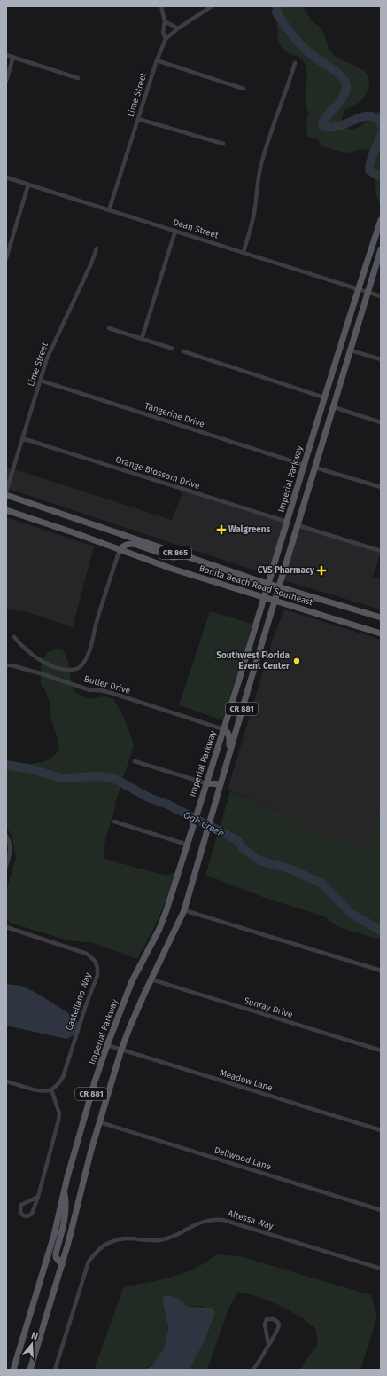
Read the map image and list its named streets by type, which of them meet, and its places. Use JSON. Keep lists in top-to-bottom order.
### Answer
{
  "streets": {
    "main road": [
      "Imperial Parkway",
      "CR 865",
      "Bonita Beach Road Southeast",
      "CR 881"
    ],
    "street": [
      "Lime Street",
      "Dean Street",
      "Tangerine Drive",
      "Orange Blossom Drive",
      "Butler Drive",
      "Castellano Way",
      "Sunray Drive",
      "Meadow Lane",
      "Dellwood Lane",
      "Altessa Way"
    ]
  },
  "crossings": [
    ["Lime Street", "Dean Street"],
    ["Lime Street", "Tangerine Drive"],
    ["Lime Street", "Orange Blossom Drive"],
    ["Dean Street", "Imperial Parkway"],
    ["Tangerine Drive", "Imperial Parkway"],
    ["Orange Blossom Drive", "Imperial Parkway"],
    ["Imperial Parkway", "Bonita Beach Road Southeast"],
    ["Imperial Parkway", "Butler Drive"],
    ["Imperial Parkway", "Meadow Lane"],
    ["Bonita Beach Road Southeast", "CR 881"],
    ["CR 881", "Sunray Drive"],
    ["CR 881", "Meadow Lane"],
    ["CR 881", "Dellwood Lane"]
  ],
  "water": ["Oak Creek"],
  "places": {
    "health": ["Walgreens", "CVS Pharmacy"],
    "other": ["Southwest Florida Event Center"]
  },
  "north": "top"
}
